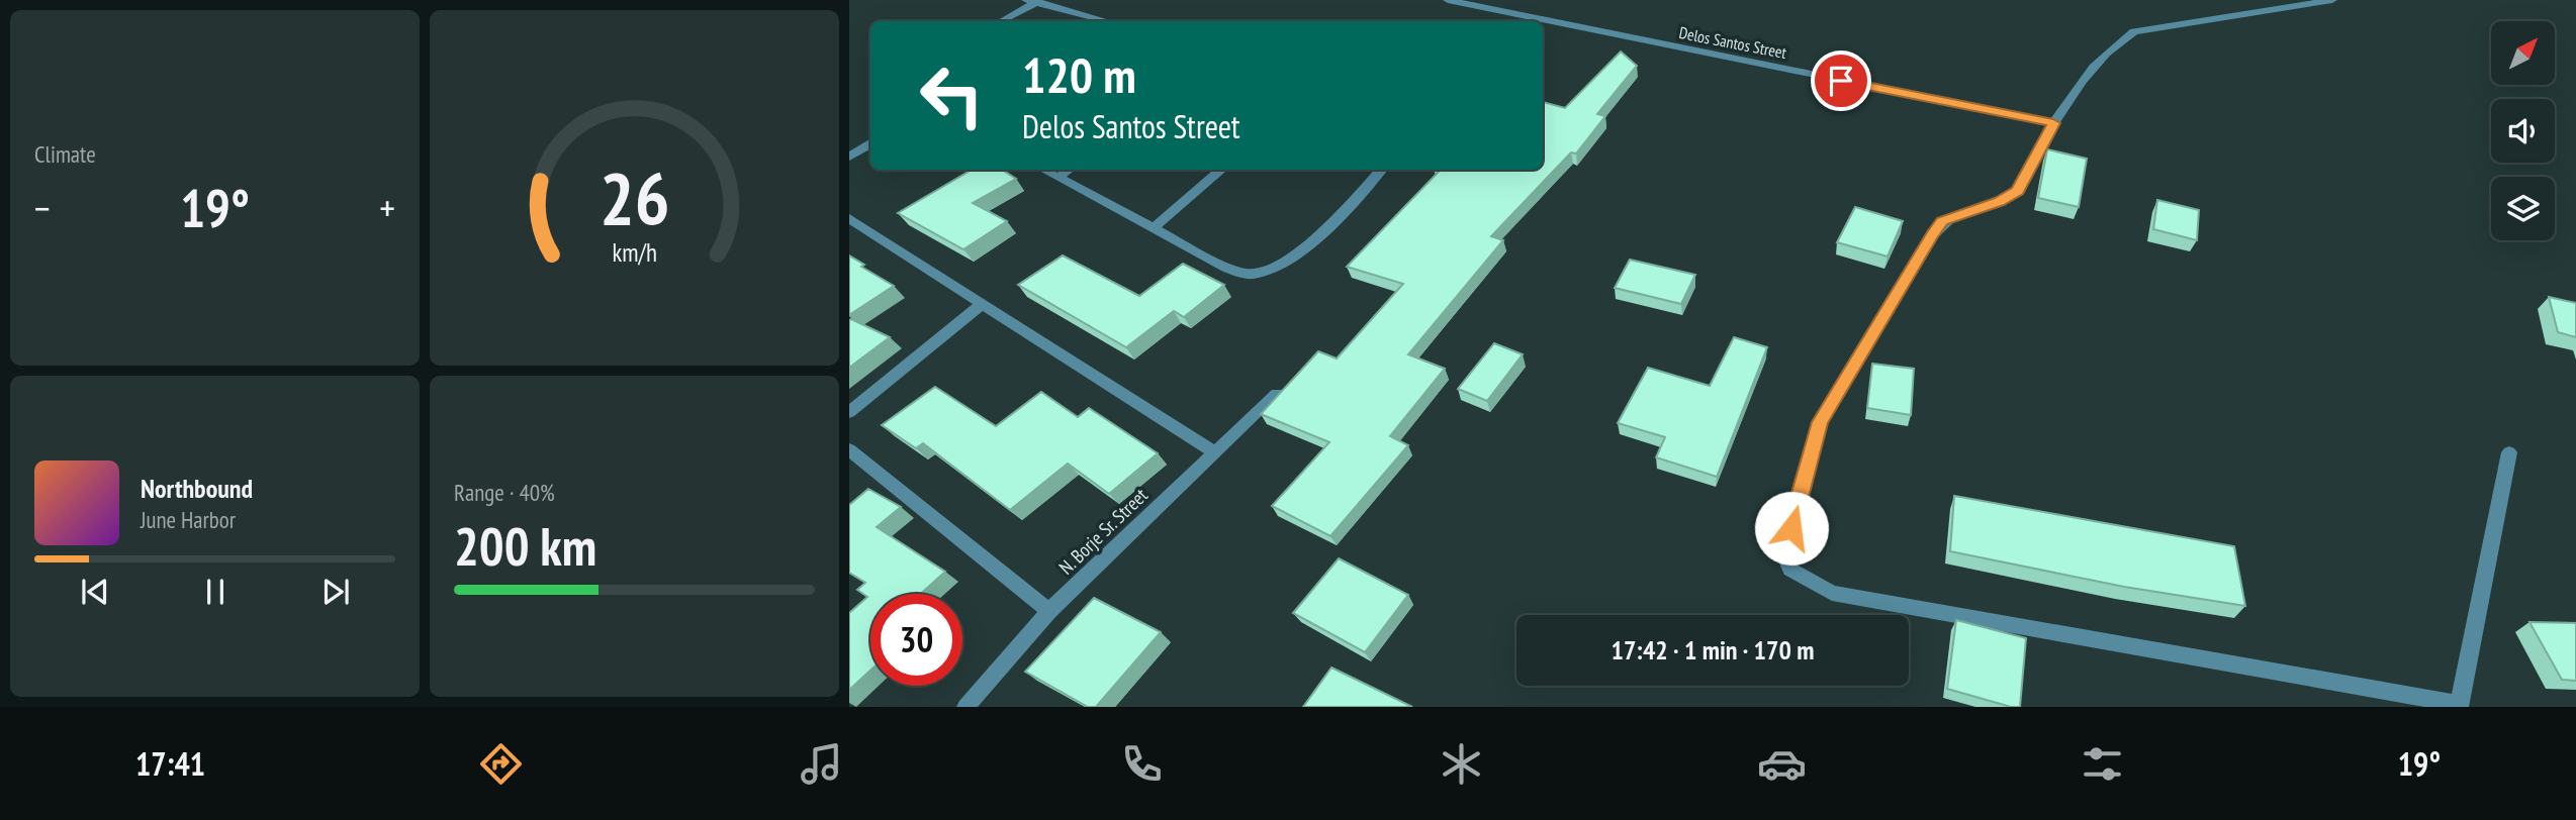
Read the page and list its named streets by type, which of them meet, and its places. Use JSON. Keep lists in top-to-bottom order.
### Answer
{
  "streets": {
    "street": ["Delos Santos Street", "N. Borje Sr. Street"]
  },
  "north": "top right",
  "page": {
    "tile": [
      "Climate",
      ["Range · 40%", "200 km"]
    ],
    "turn": ["120 m", "Delos Santos Street"],
    "heat": ["−", "19°", "+"],
    "song": ["Northbound", "June Harbor"],
    "limit": "30",
    "trip": "17:42 · 1 min · 170 m",
    "tabs": ["17:41", "19°"],
    "gauge": ["26", "km/h"]
  }
}
